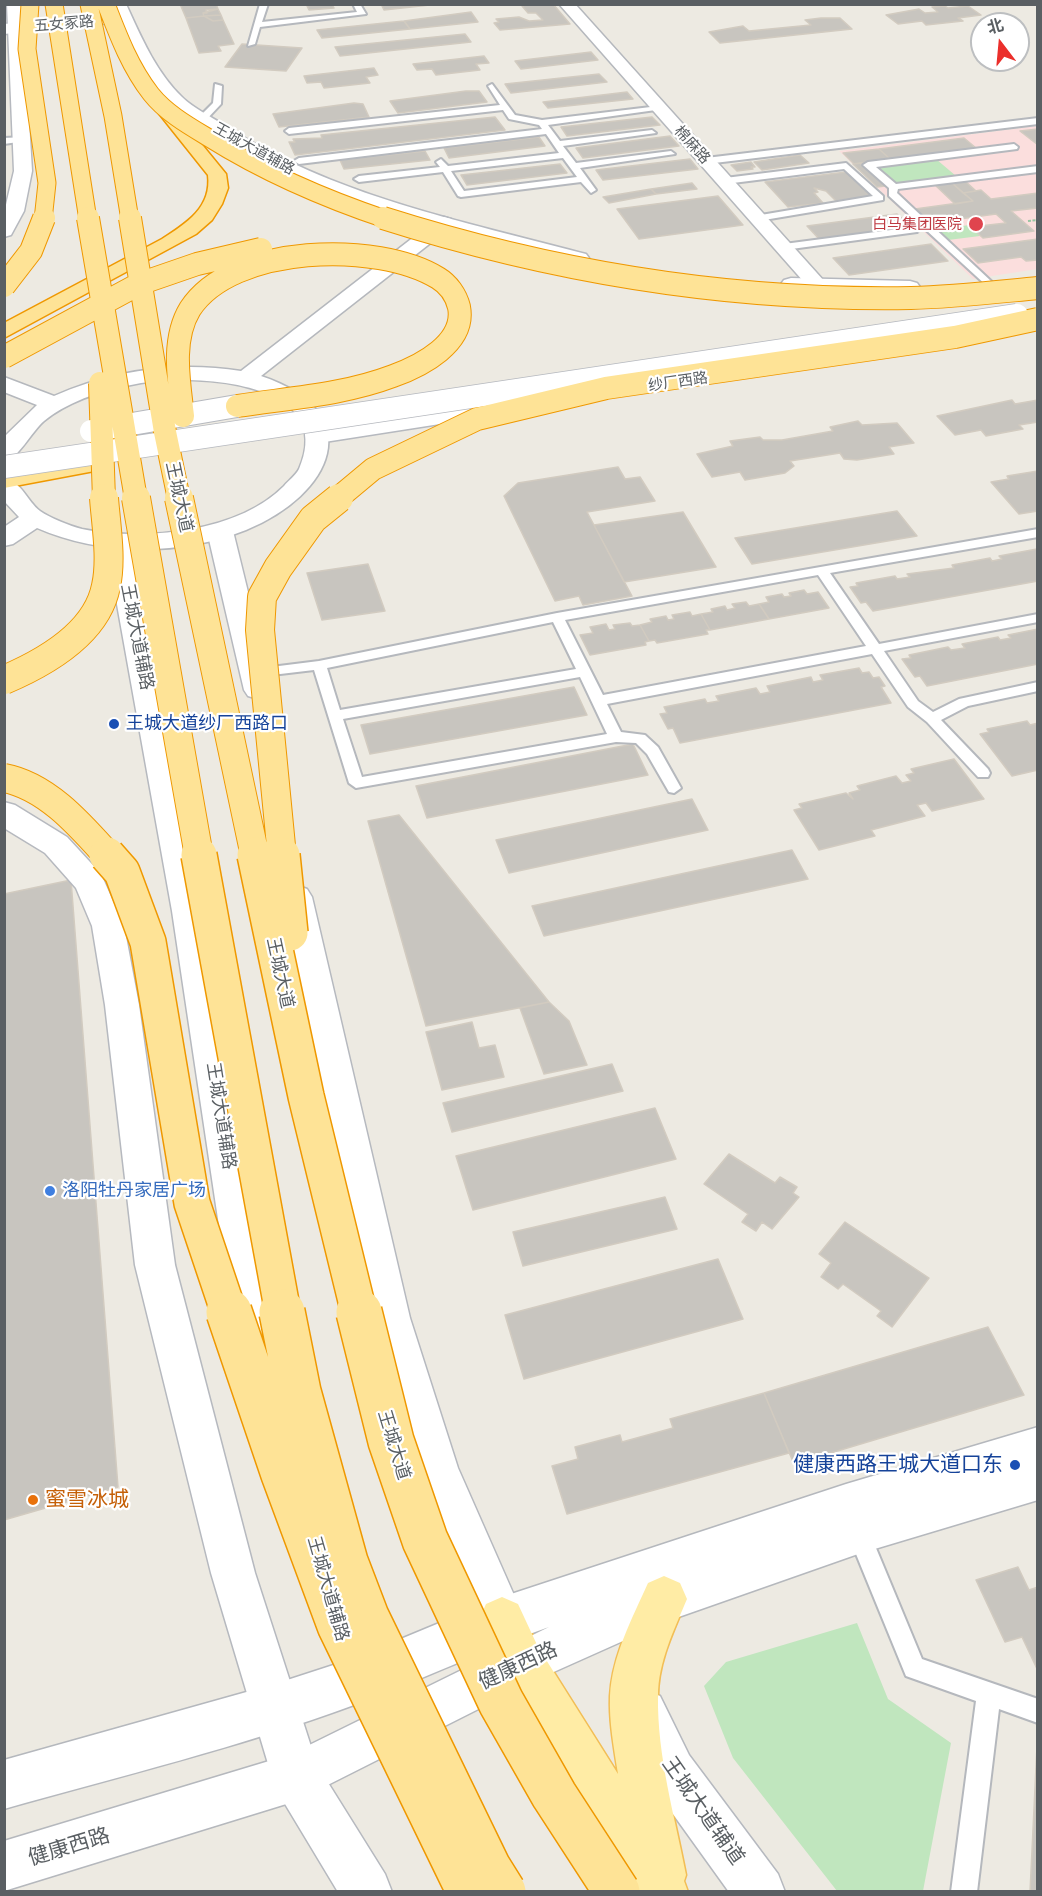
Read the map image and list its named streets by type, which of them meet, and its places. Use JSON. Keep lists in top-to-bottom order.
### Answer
{
  "streets": {
    "highway": ["王城大道"],
    "main road": [
      "五女冢路",
      "棉麻路",
      "王城大道辅路",
      "纱厂西路",
      "健康西路",
      "王城大道辅道"
    ]
  },
  "crossings": [
    ["五女冢路", "王城大道辅路"],
    ["王城大道辅路", "健康西路"]
  ],
  "places": [
    "白马集团医院",
    "王城大道纱厂西路口",
    "洛阳牡丹家居广场",
    "健康西路王城大道口东",
    "蜜雪冰城"
  ],
  "north": "top"
}
